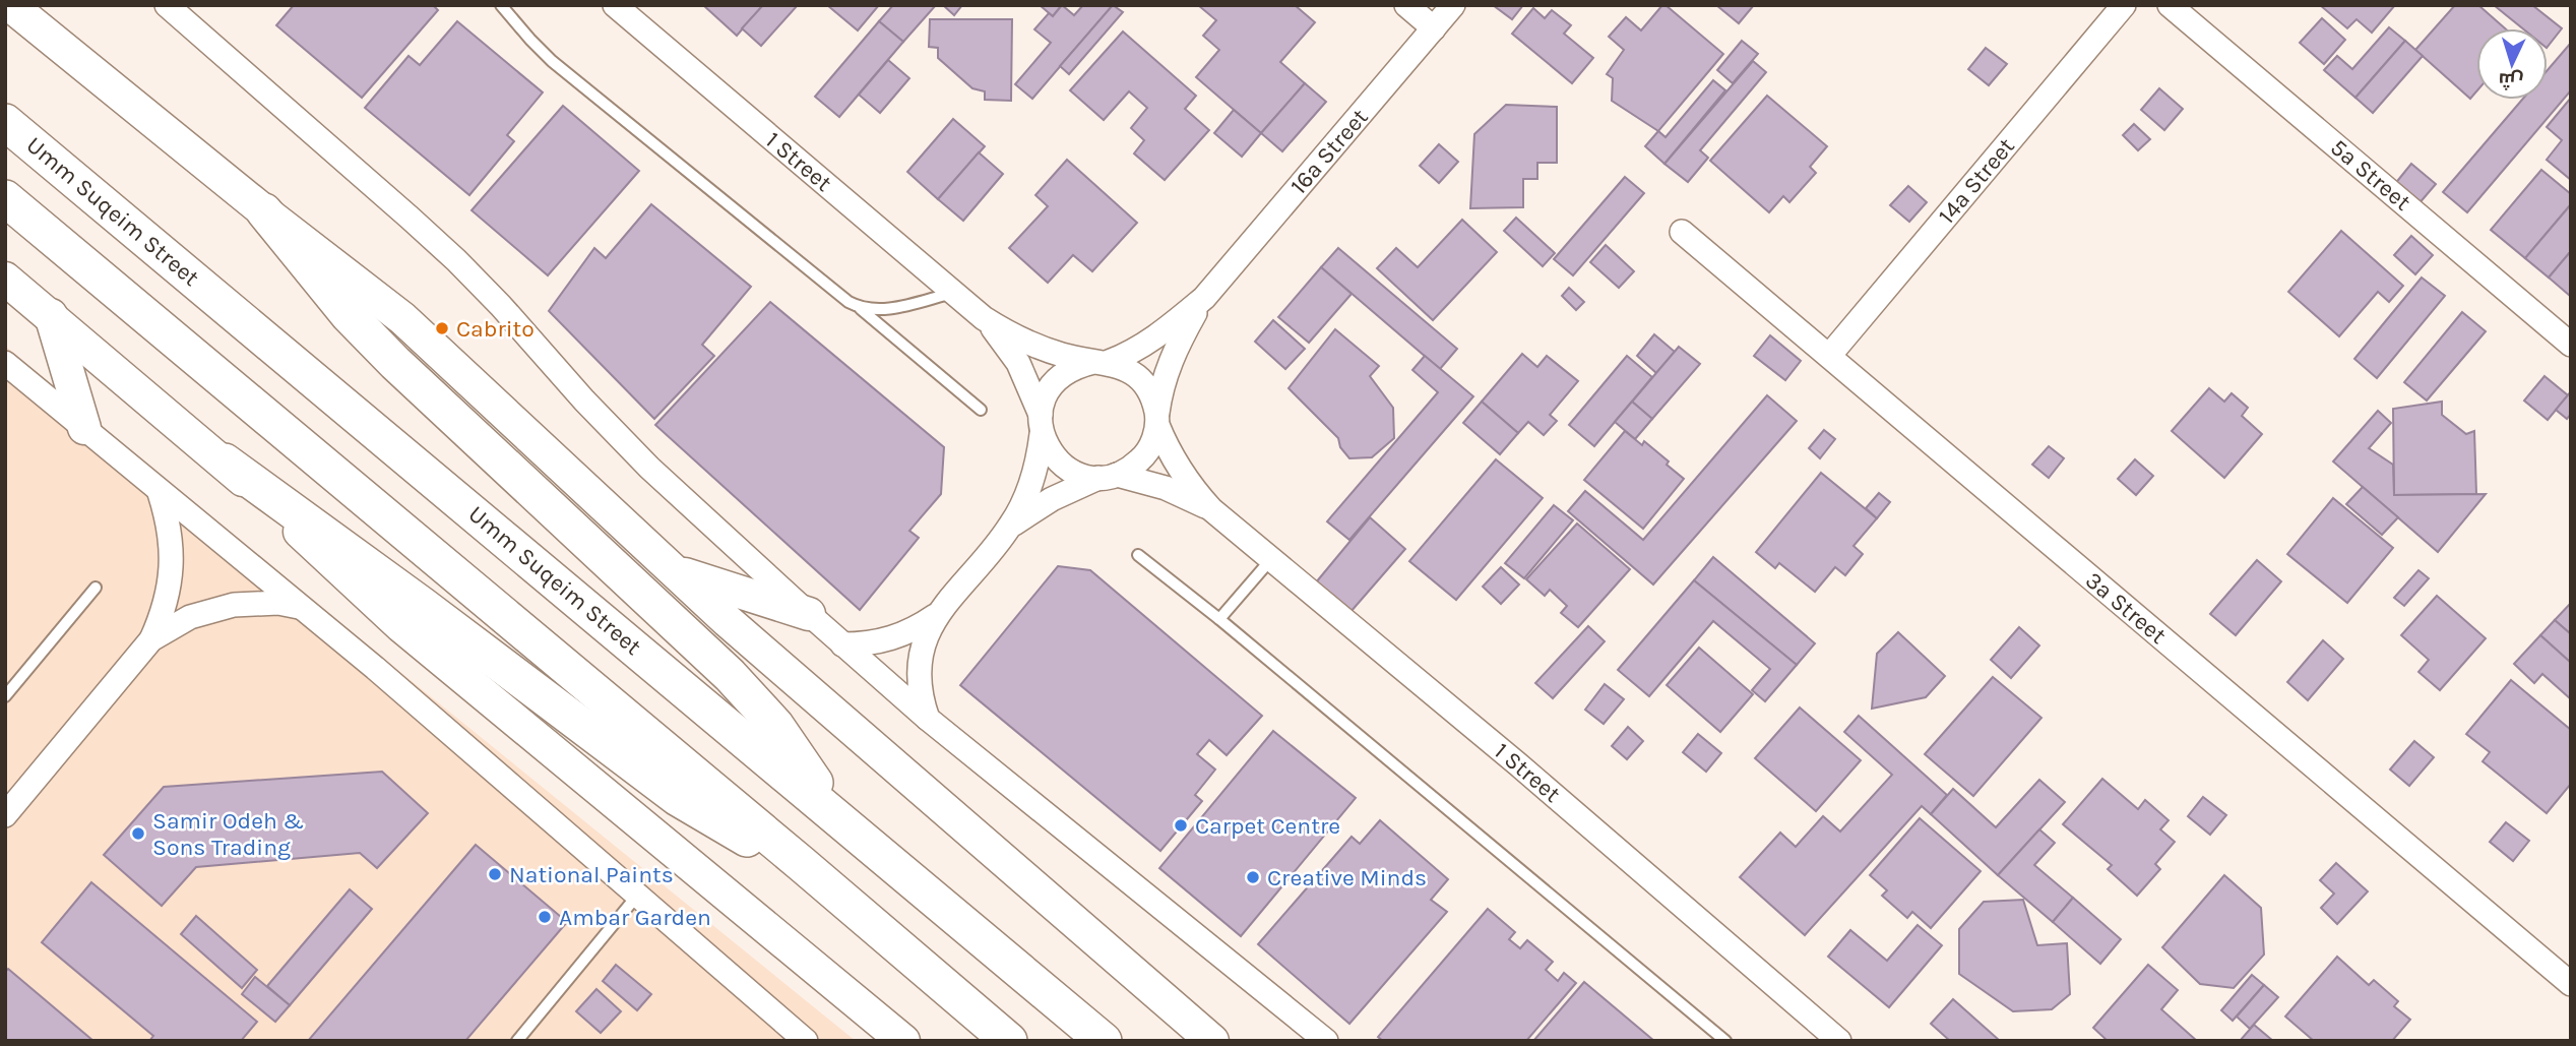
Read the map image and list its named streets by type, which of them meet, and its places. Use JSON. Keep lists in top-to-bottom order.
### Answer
{
  "streets": {
    "main road": ["Umm Suqeim Street"],
    "street": [
      "16a Street",
      "1 Street",
      "5a Street",
      "14a Street",
      "3a Street"
    ]
  },
  "crossings": [
    ["16a Street", "1 Street"],
    ["14a Street", "3a Street"]
  ],
  "places": [
    "Cabrito",
    "Carpet Centre",
    "Samir Odeh & Sons Trading",
    "National Paints",
    "Creative Minds",
    "Ambar Garden"
  ],
  "north": "bottom"
}
